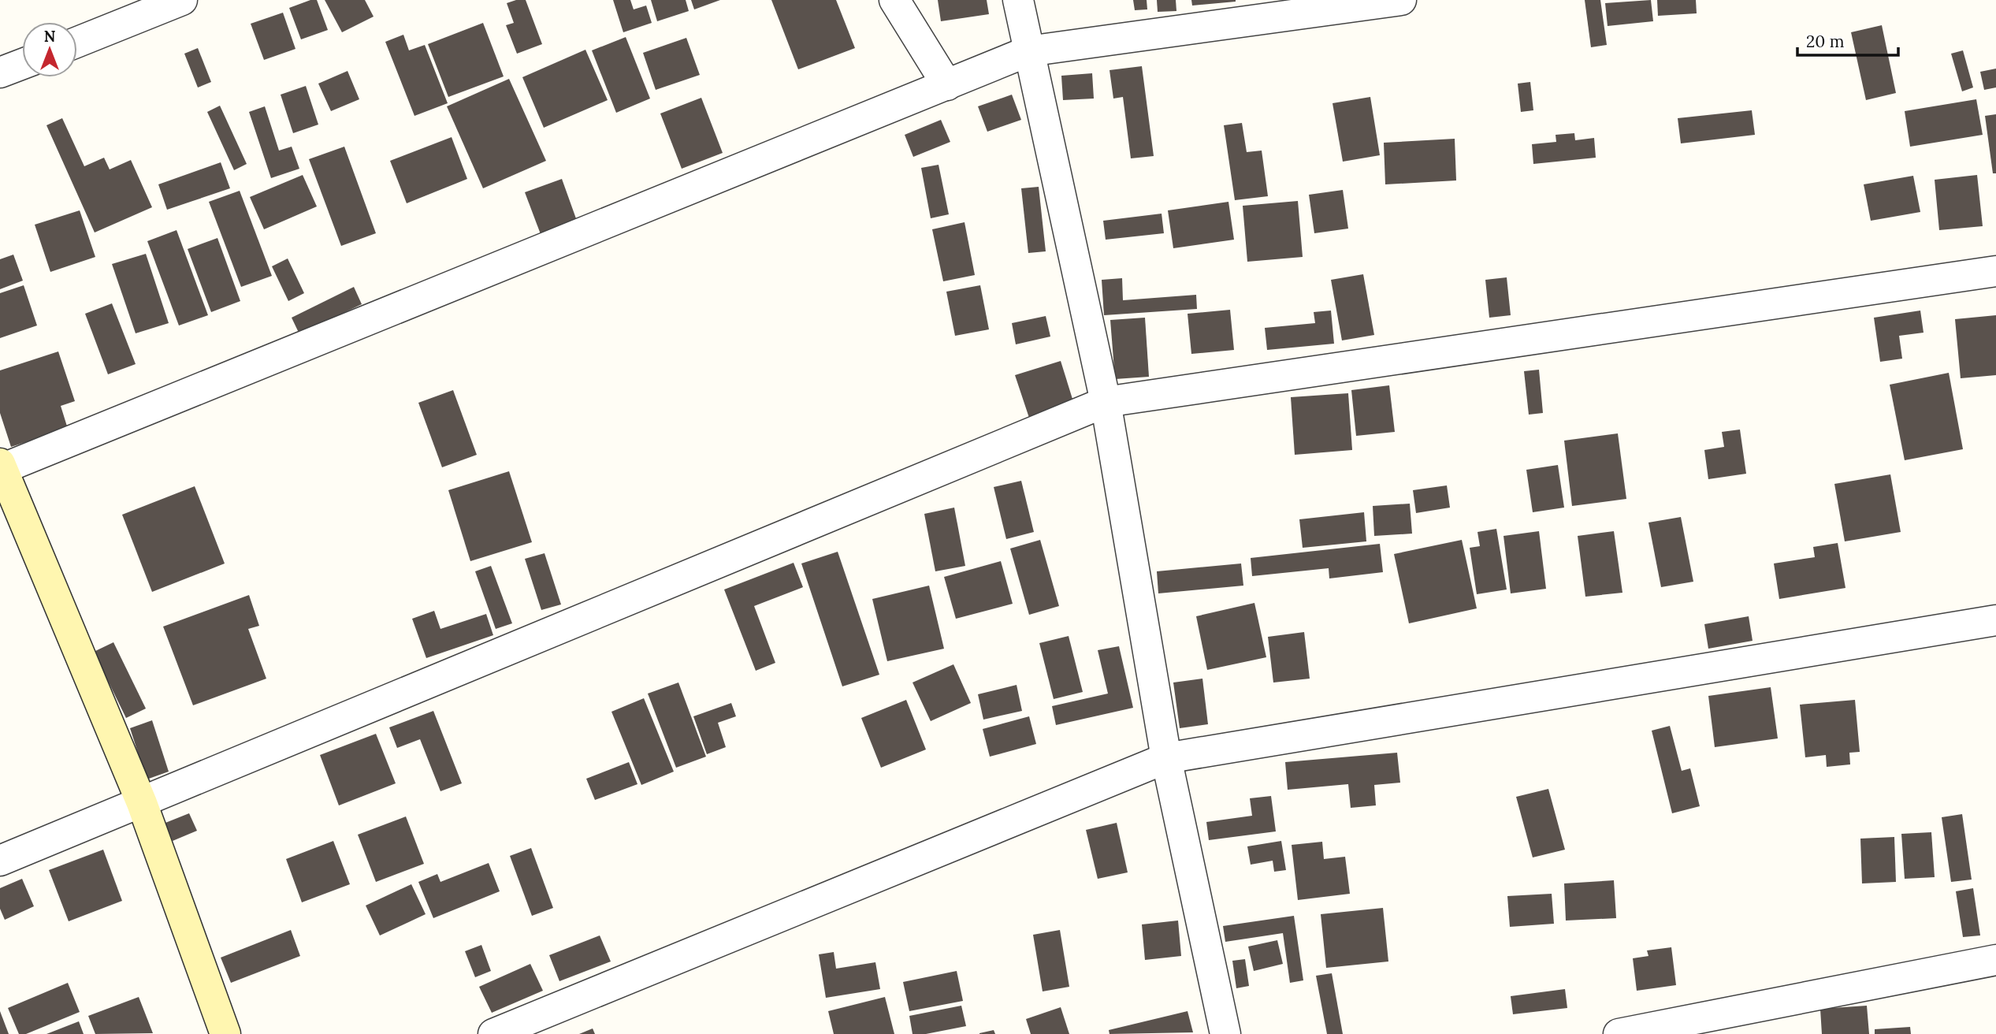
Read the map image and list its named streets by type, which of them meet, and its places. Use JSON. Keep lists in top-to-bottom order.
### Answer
{
  "scale_bar": "20 m",
  "north": "top"
}
